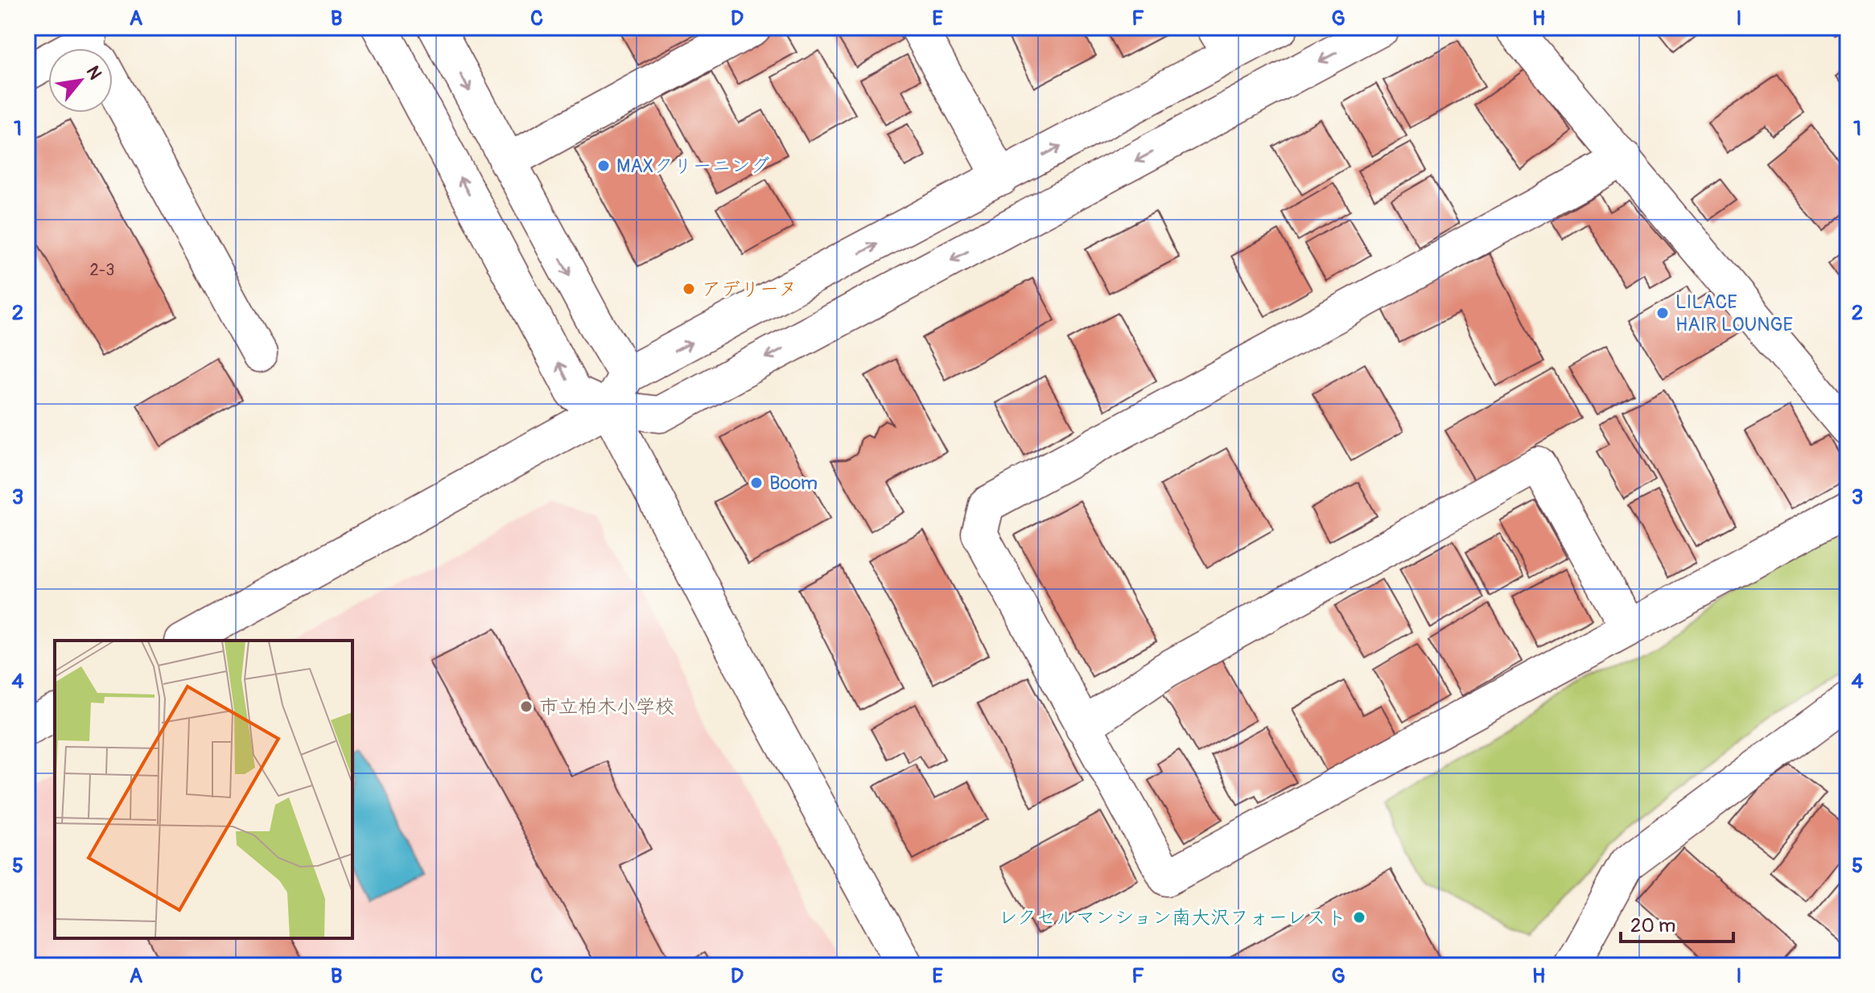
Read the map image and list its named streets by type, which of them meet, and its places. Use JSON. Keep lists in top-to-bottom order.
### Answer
{
  "places": [
    "MAXクリーニング",
    "アデリーヌ",
    "LILACE HAIR LOUNGE",
    "Boom",
    "市立柏木小学校",
    "レクセルマンション南大沢フォーレスト"
  ],
  "house_numbers": ["2-3"],
  "scale_bar": "20 m",
  "north": "top right",
  "grid": {
    "columns": [
      "A",
      "B",
      "C",
      "D",
      "E",
      "F",
      "G",
      "H",
      "I"
    ],
    "rows": [
      "1",
      "2",
      "3",
      "4",
      "5"
    ]
  }
}
